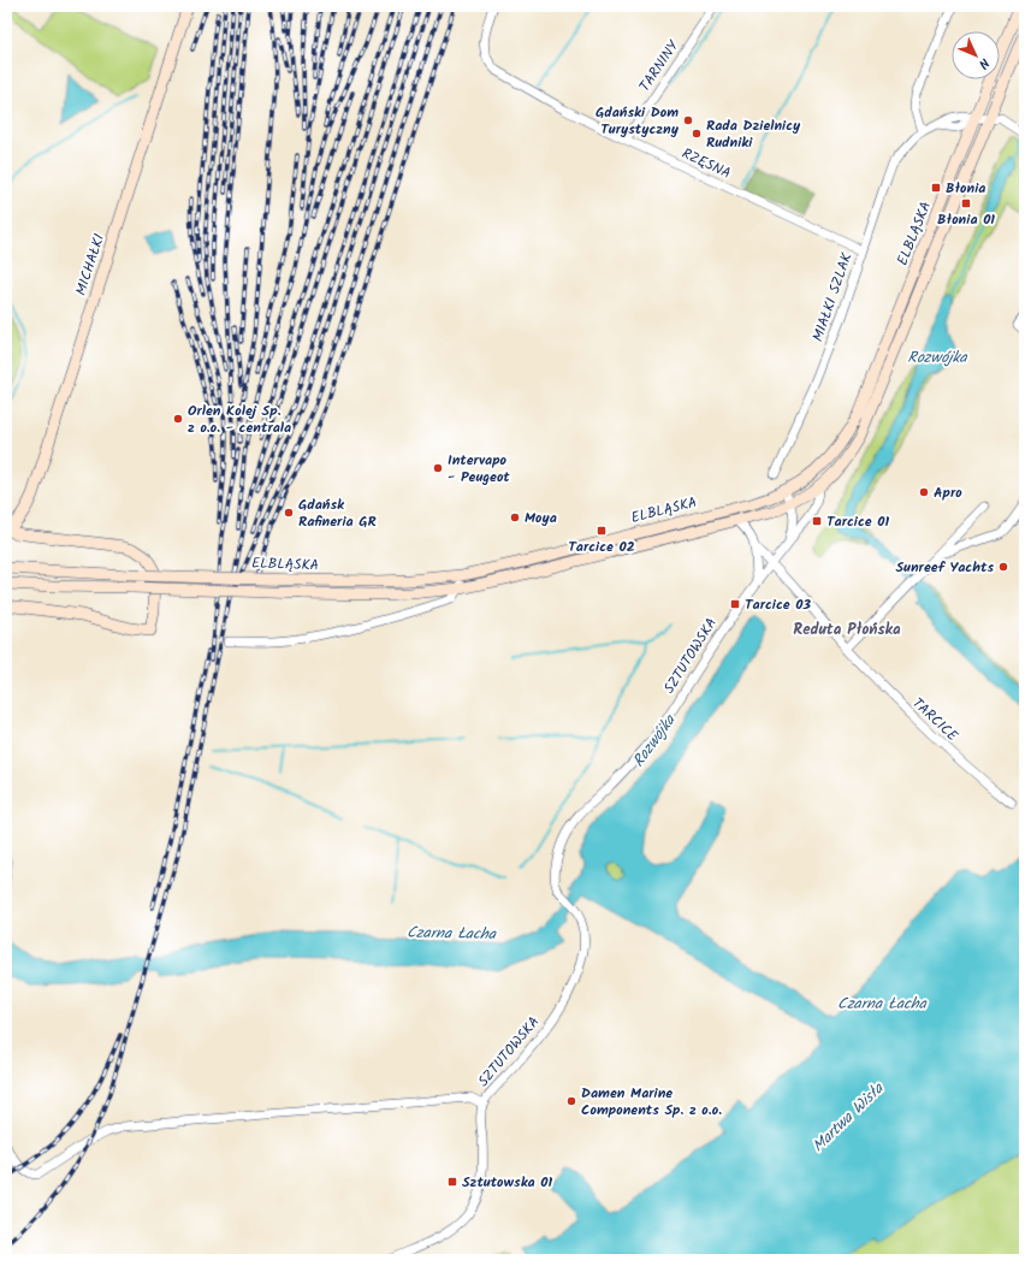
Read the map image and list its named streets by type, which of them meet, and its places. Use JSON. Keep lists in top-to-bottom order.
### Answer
{
  "streets": {
    "main road": ["ELBLĄSKA", "MICHAŁKI"],
    "street": [
      "TARNINY",
      "RZĘSNA",
      "MIAŁKI SZLAK",
      "SZTUTOWSKA",
      "TARCICE"
    ]
  },
  "crossings": [
    ["TARNINY", "RZĘSNA"],
    ["RZĘSNA", "MIAŁKI SZLAK"],
    ["ELBLĄSKA", "MIAŁKI SZLAK"],
    ["ELBLĄSKA", "SZTUTOWSKA"],
    ["SZTUTOWSKA", "TARCICE"]
  ],
  "districts": ["Reduta Płońska"],
  "water": ["Rozwójka", "Czarna Łacha", "Martwa Wisła"],
  "places": {
    "other": [
      "Gdański Dom Turystyczny",
      "Rada Dzielnicy Rudniki",
      "Orlen Kolej Sp. z o.o. - centrala",
      "Intervapo - Peugeot",
      "Apro",
      "Gdańsk Rafineria GR",
      "Moya",
      "Sunreef Yachts",
      "Damen Marine Components Sp. z o.o."
    ],
    "transit": [
      "Błonia",
      "Błonia 01",
      "Tarcice 01",
      "Tarcice 02",
      "Tarcice 03",
      "Sztutowska 01"
    ]
  },
  "north": "bottom right"
}
